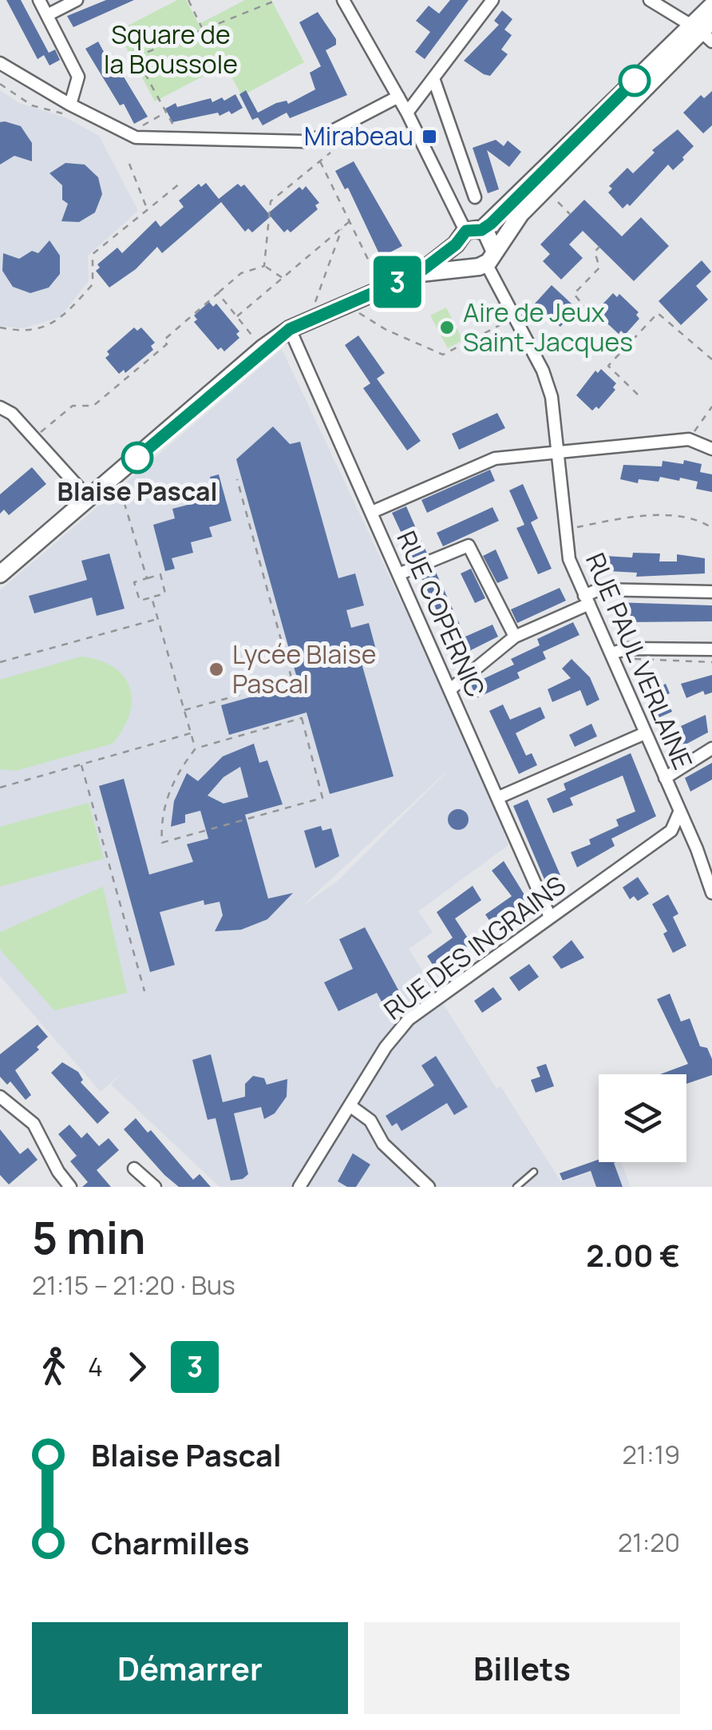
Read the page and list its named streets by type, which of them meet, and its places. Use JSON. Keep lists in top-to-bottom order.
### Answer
{
  "streets": {
    "street": ["RUE COPERNIC", "RUE PAUL VERLAINE", "RUE DES INGRAINS"]
  },
  "crossings": [
    ["RUE COPERNIC", "RUE DES INGRAINS"],
    ["RUE PAUL VERLAINE", "RUE DES INGRAINS"]
  ],
  "parks": ["Square de la Boussole"],
  "places": {
    "transit": ["Mirabeau"],
    "other": ["Aire de Jeux Saint-Jacques", "Blaise Pascal", "Lycée Blaise Pascal"]
  },
  "lines": ["bus line 3"],
  "page": {
    "on_map": "3",
    "heading": ["5 min", "21:15 – 21:20 · Bus", "2.00 €"],
    "legs": ["4", "3"],
    "list": [
      {
        "name": "Blaise Pascal",
        "value": "21:19"
      },
      {
        "name": "Charmilles",
        "value": "21:20"
      }
    ],
    "buttons": ["Démarrer", "Billets"]
  }
}
